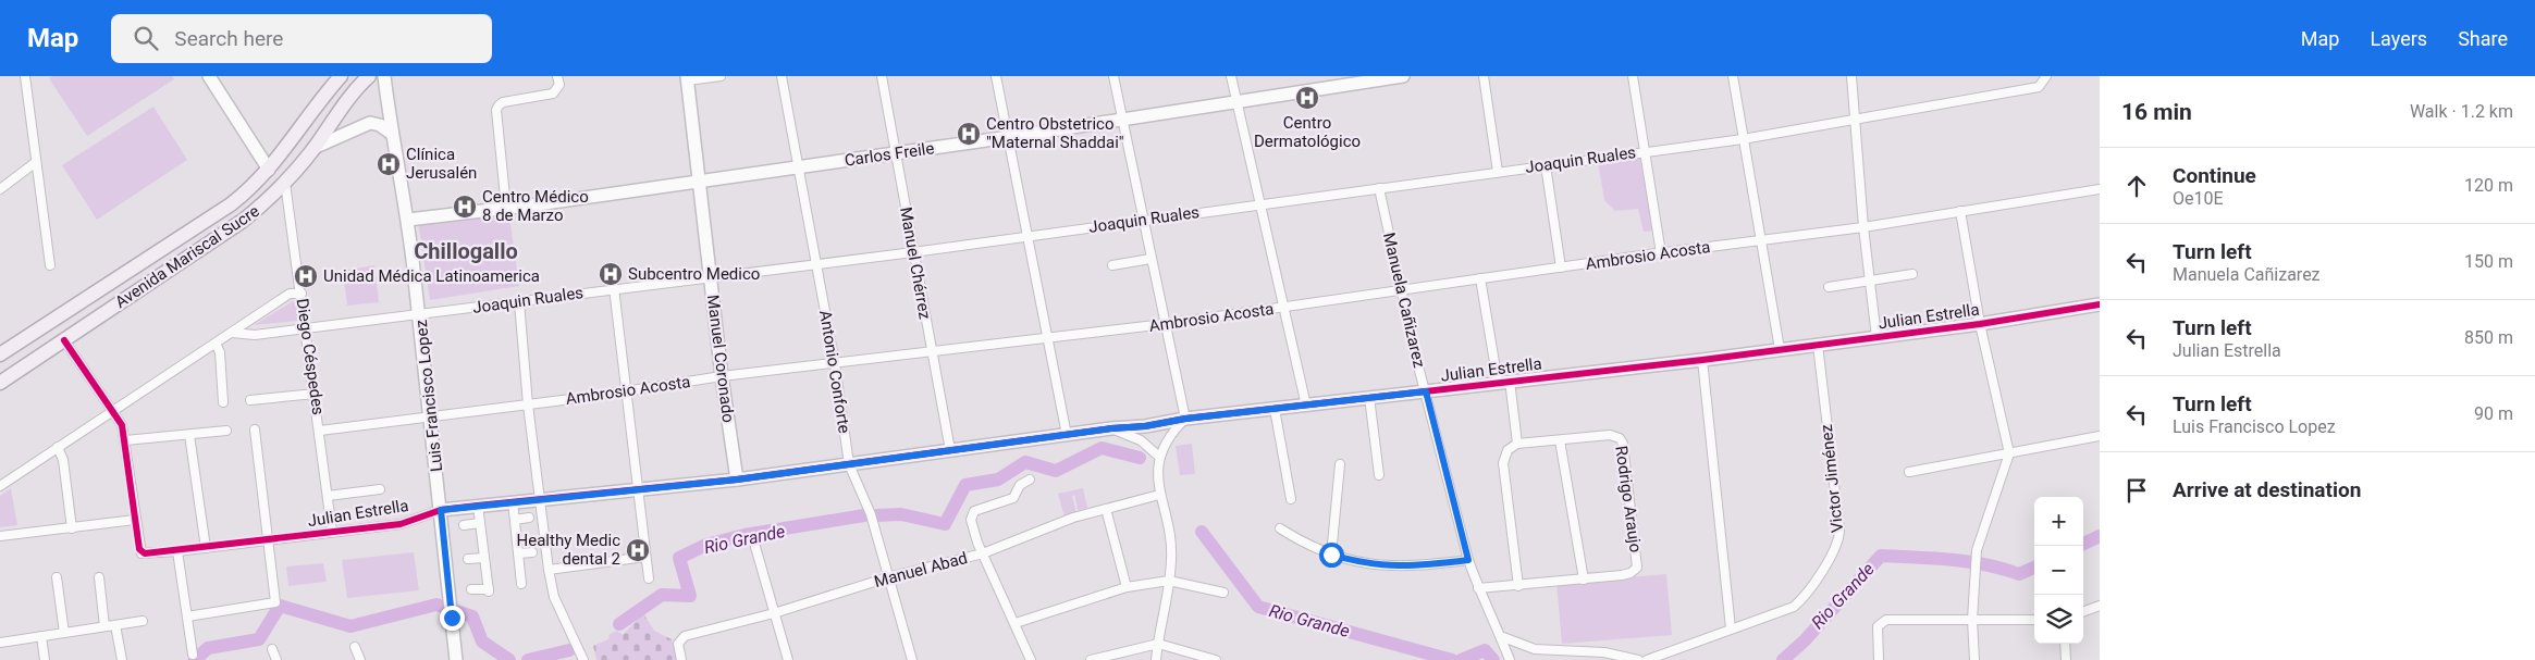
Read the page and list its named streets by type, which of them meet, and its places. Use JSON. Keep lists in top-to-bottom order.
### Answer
{
  "streets": {
    "main road": ["Avenida Mariscal Sucre"],
    "street": [
      "Carlos Freile",
      "Joaquin Ruales",
      "Ambrosio Acosta",
      "Manuel Chérrez",
      "Manuela Cañizarez",
      "Julian Estrella",
      "Diego Céspedes",
      "Manuel Coronado",
      "Antonio Conforte",
      "Luis Francisco Lopez",
      "Victor Jiménez",
      "Rodrigo Araujo",
      "Manuel Abad"
    ]
  },
  "crossings": [
    ["Carlos Freile", "Manuel Chérrez"],
    ["Carlos Freile", "Manuel Coronado"],
    ["Carlos Freile", "Antonio Conforte"],
    ["Carlos Freile", "Luis Francisco Lopez"],
    ["Joaquin Ruales", "Manuel Chérrez"],
    ["Joaquin Ruales", "Manuela Cañizarez"],
    ["Joaquin Ruales", "Diego Céspedes"],
    ["Joaquin Ruales", "Manuel Coronado"],
    ["Joaquin Ruales", "Antonio Conforte"],
    ["Joaquin Ruales", "Luis Francisco Lopez"],
    ["Ambrosio Acosta", "Manuel Chérrez"],
    ["Ambrosio Acosta", "Manuela Cañizarez"],
    ["Ambrosio Acosta", "Diego Céspedes"],
    ["Ambrosio Acosta", "Manuel Coronado"],
    ["Ambrosio Acosta", "Antonio Conforte"],
    ["Ambrosio Acosta", "Luis Francisco Lopez"],
    ["Avenida Mariscal Sucre", "Diego Céspedes"],
    ["Manuel Chérrez", "Julian Estrella"],
    ["Manuela Cañizarez", "Julian Estrella"],
    ["Manuela Cañizarez", "Rodrigo Araujo"],
    ["Julian Estrella", "Diego Céspedes"],
    ["Julian Estrella", "Manuel Coronado"],
    ["Julian Estrella", "Antonio Conforte"],
    ["Julian Estrella", "Luis Francisco Lopez"],
    ["Julian Estrella", "Victor Jiménez"],
    ["Antonio Conforte", "Manuel Abad"]
  ],
  "districts": ["Chillogallo"],
  "water": ["Rio Grande"],
  "places": {
    "hospital": [
      "Centro Dermatológico",
      "Centro Obstetrico \"Maternal Shaddai\"",
      "Clínica Jerusalén",
      "Centro Médico 8 de Marzo",
      "Subcentro Medico",
      "Unidad Médica Latinoamerica",
      "Healthy Medic dental 2"
    ]
  },
  "page": {
    "header": "Map",
    "search": "Search here",
    "nav": ["Map", "Layers", "Share"],
    "heading": ["16 min", "Walk · 1.2 km"],
    "list": [
      ["Continue", "Oe10E", "120 m"],
      ["Turn left", "Manuela Cañizarez", "150 m"],
      ["Turn left", "Julian Estrella", "850 m"],
      ["Turn left", "Luis Francisco Lopez", "90 m"],
      "Arrive at destination"
    ],
    "map_buttons": ["+", "−"]
  }
}
